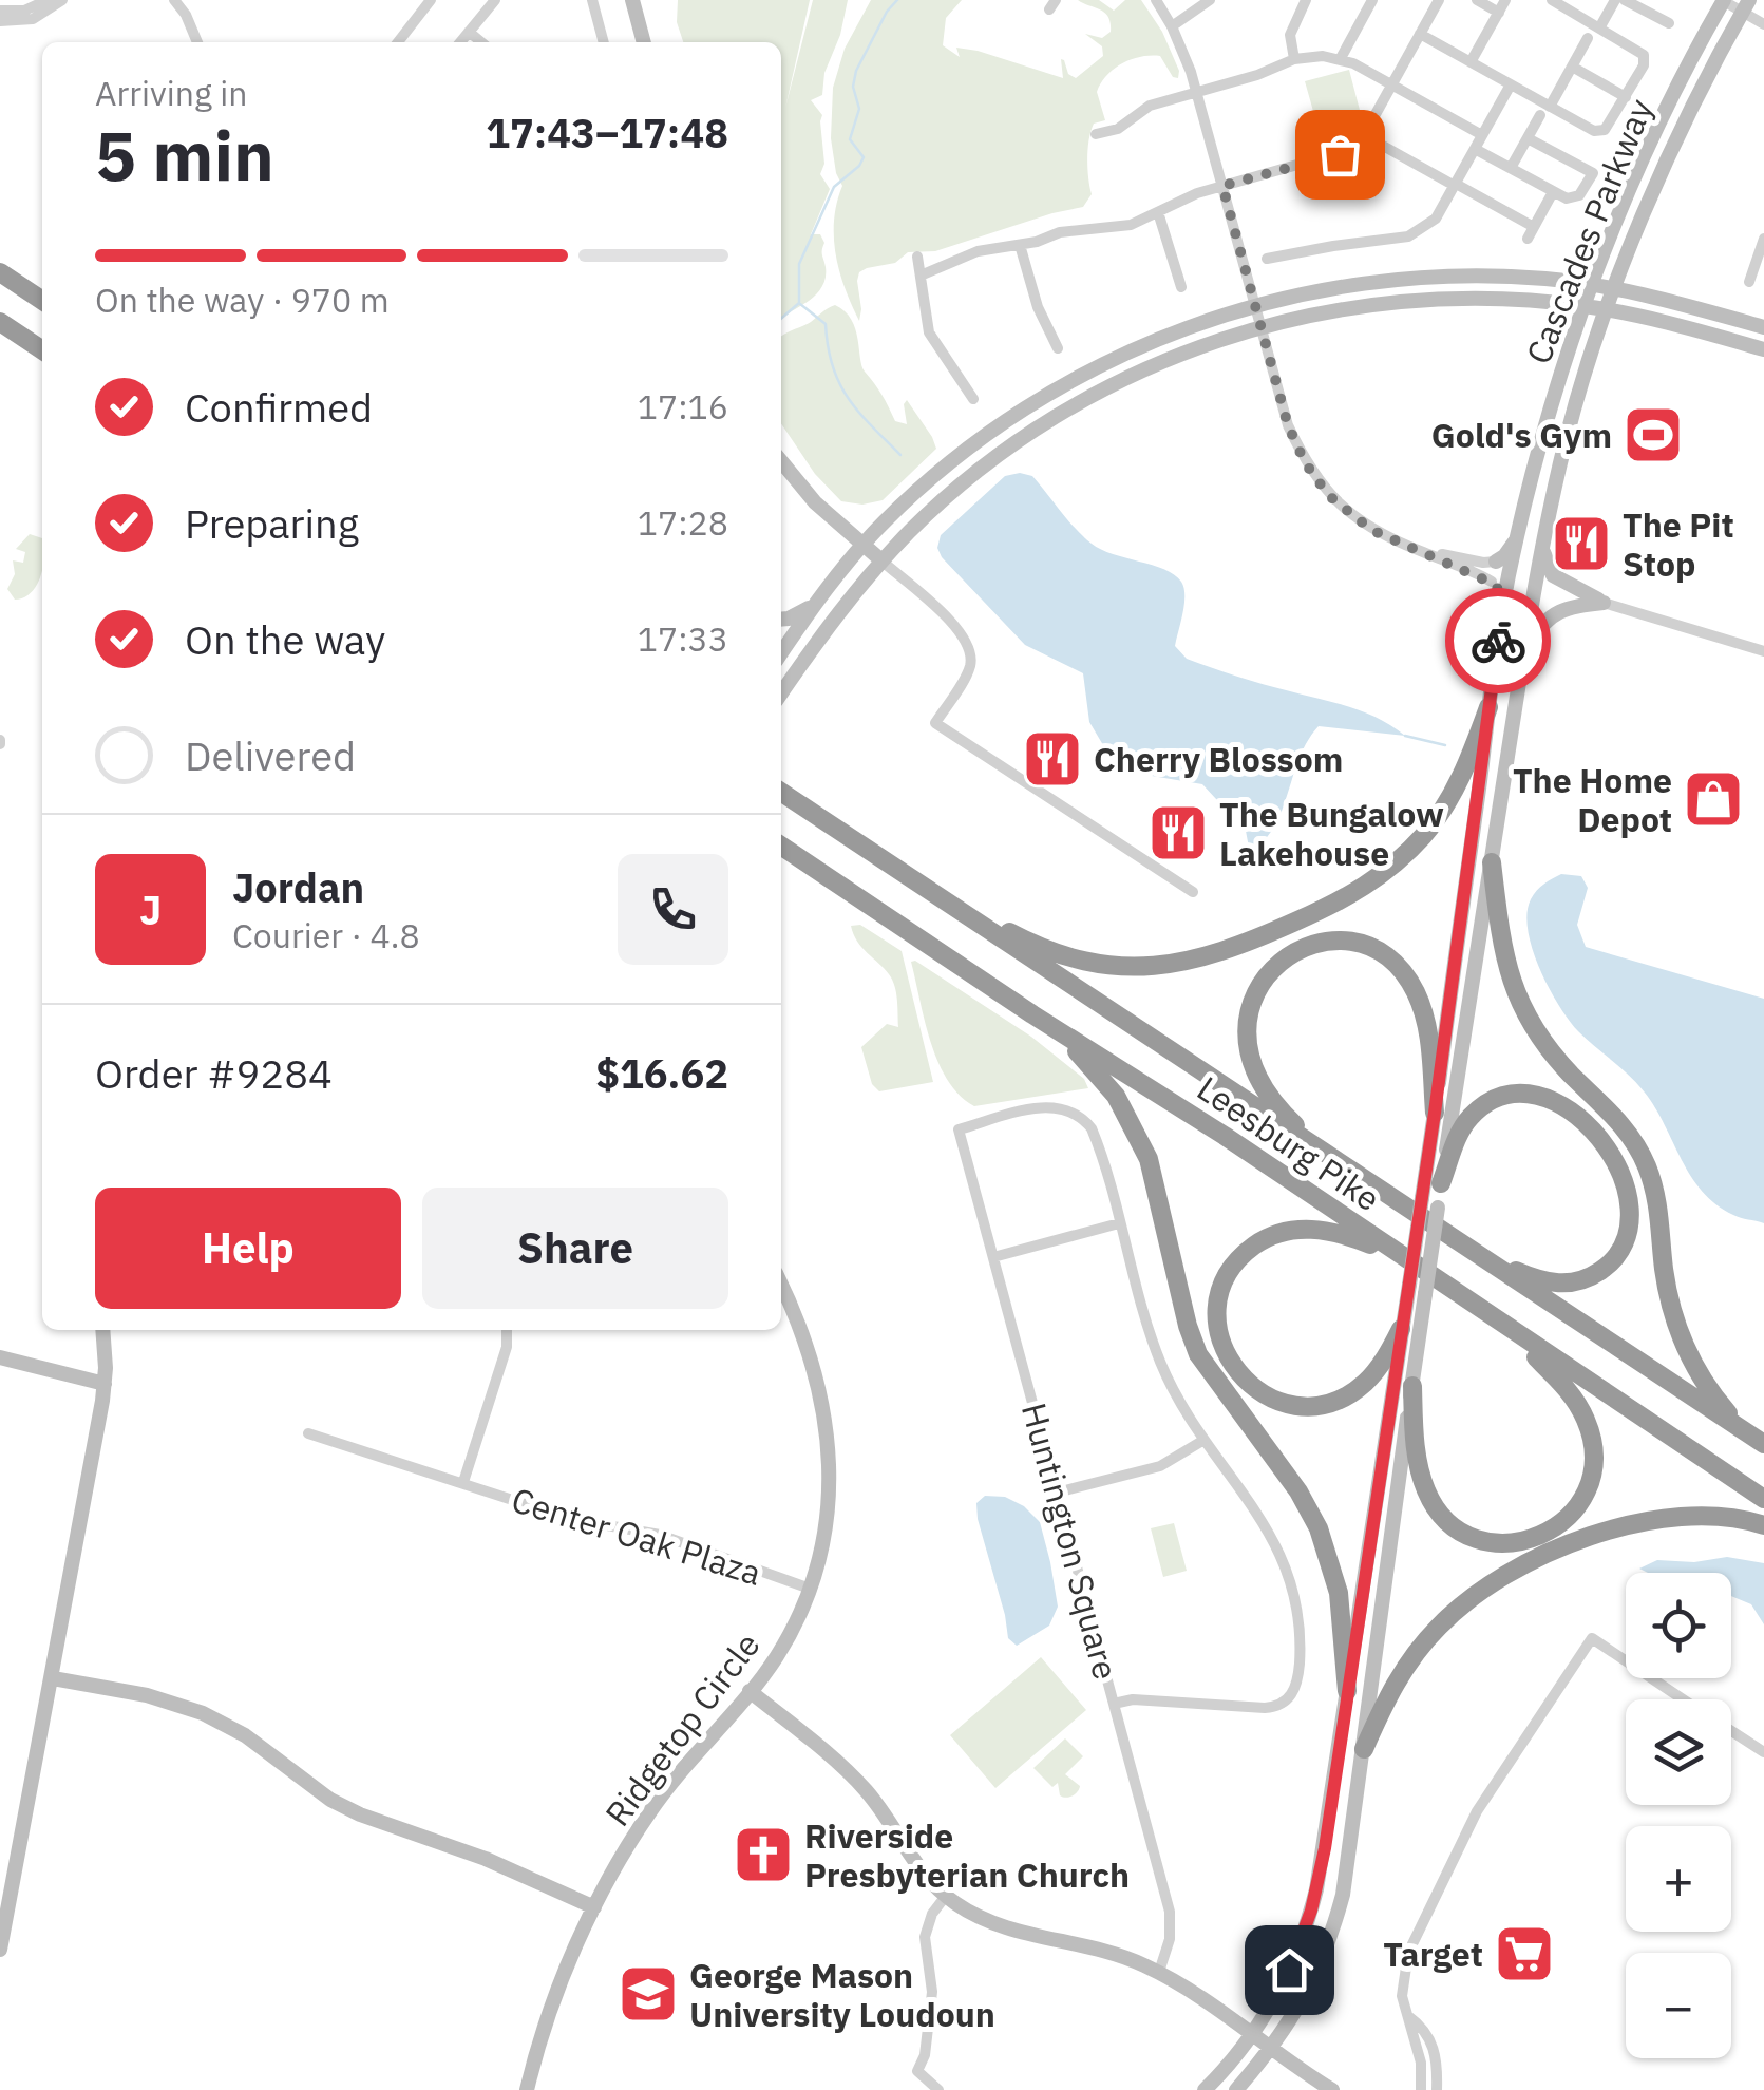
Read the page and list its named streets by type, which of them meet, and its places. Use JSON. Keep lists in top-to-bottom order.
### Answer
{
  "streets": {
    "highway": ["Leesburg Pike"],
    "main road": ["Cascades Parkway", "Ridgetop Circle"],
    "street": ["Center Oak Plaza", "Huntington Square"]
  },
  "crossings": [
    ["Center Oak Plaza", "Ridgetop Circle"]
  ],
  "places": {
    "sports": ["Gold's Gym"],
    "restaurant": ["The Pit Stop", "Cherry Blossom", "The Bungalow Lakehouse"],
    "shop": ["The Home Depot"],
    "church": ["Riverside Presbyterian Church"],
    "supermarket": ["Target"],
    "school or university": ["George Mason University Loudoun"]
  },
  "page": {
    "heading": ["5 min", "Arriving in", "17:43–17:48"],
    "panel": [
      "Jordan",
      "Courier · 4.8",
      "Order #9284",
      "$16.62"
    ],
    "bar": "On the way · 970 m",
    "list": [
      ["Confirmed", "17:16"],
      ["Preparing", "17:28"],
      ["On the way", "17:33"],
      "Delivered"
    ],
    "round": "J",
    "buttons": ["Help", "Share"],
    "map_buttons": ["+", "−"]
  }
}
